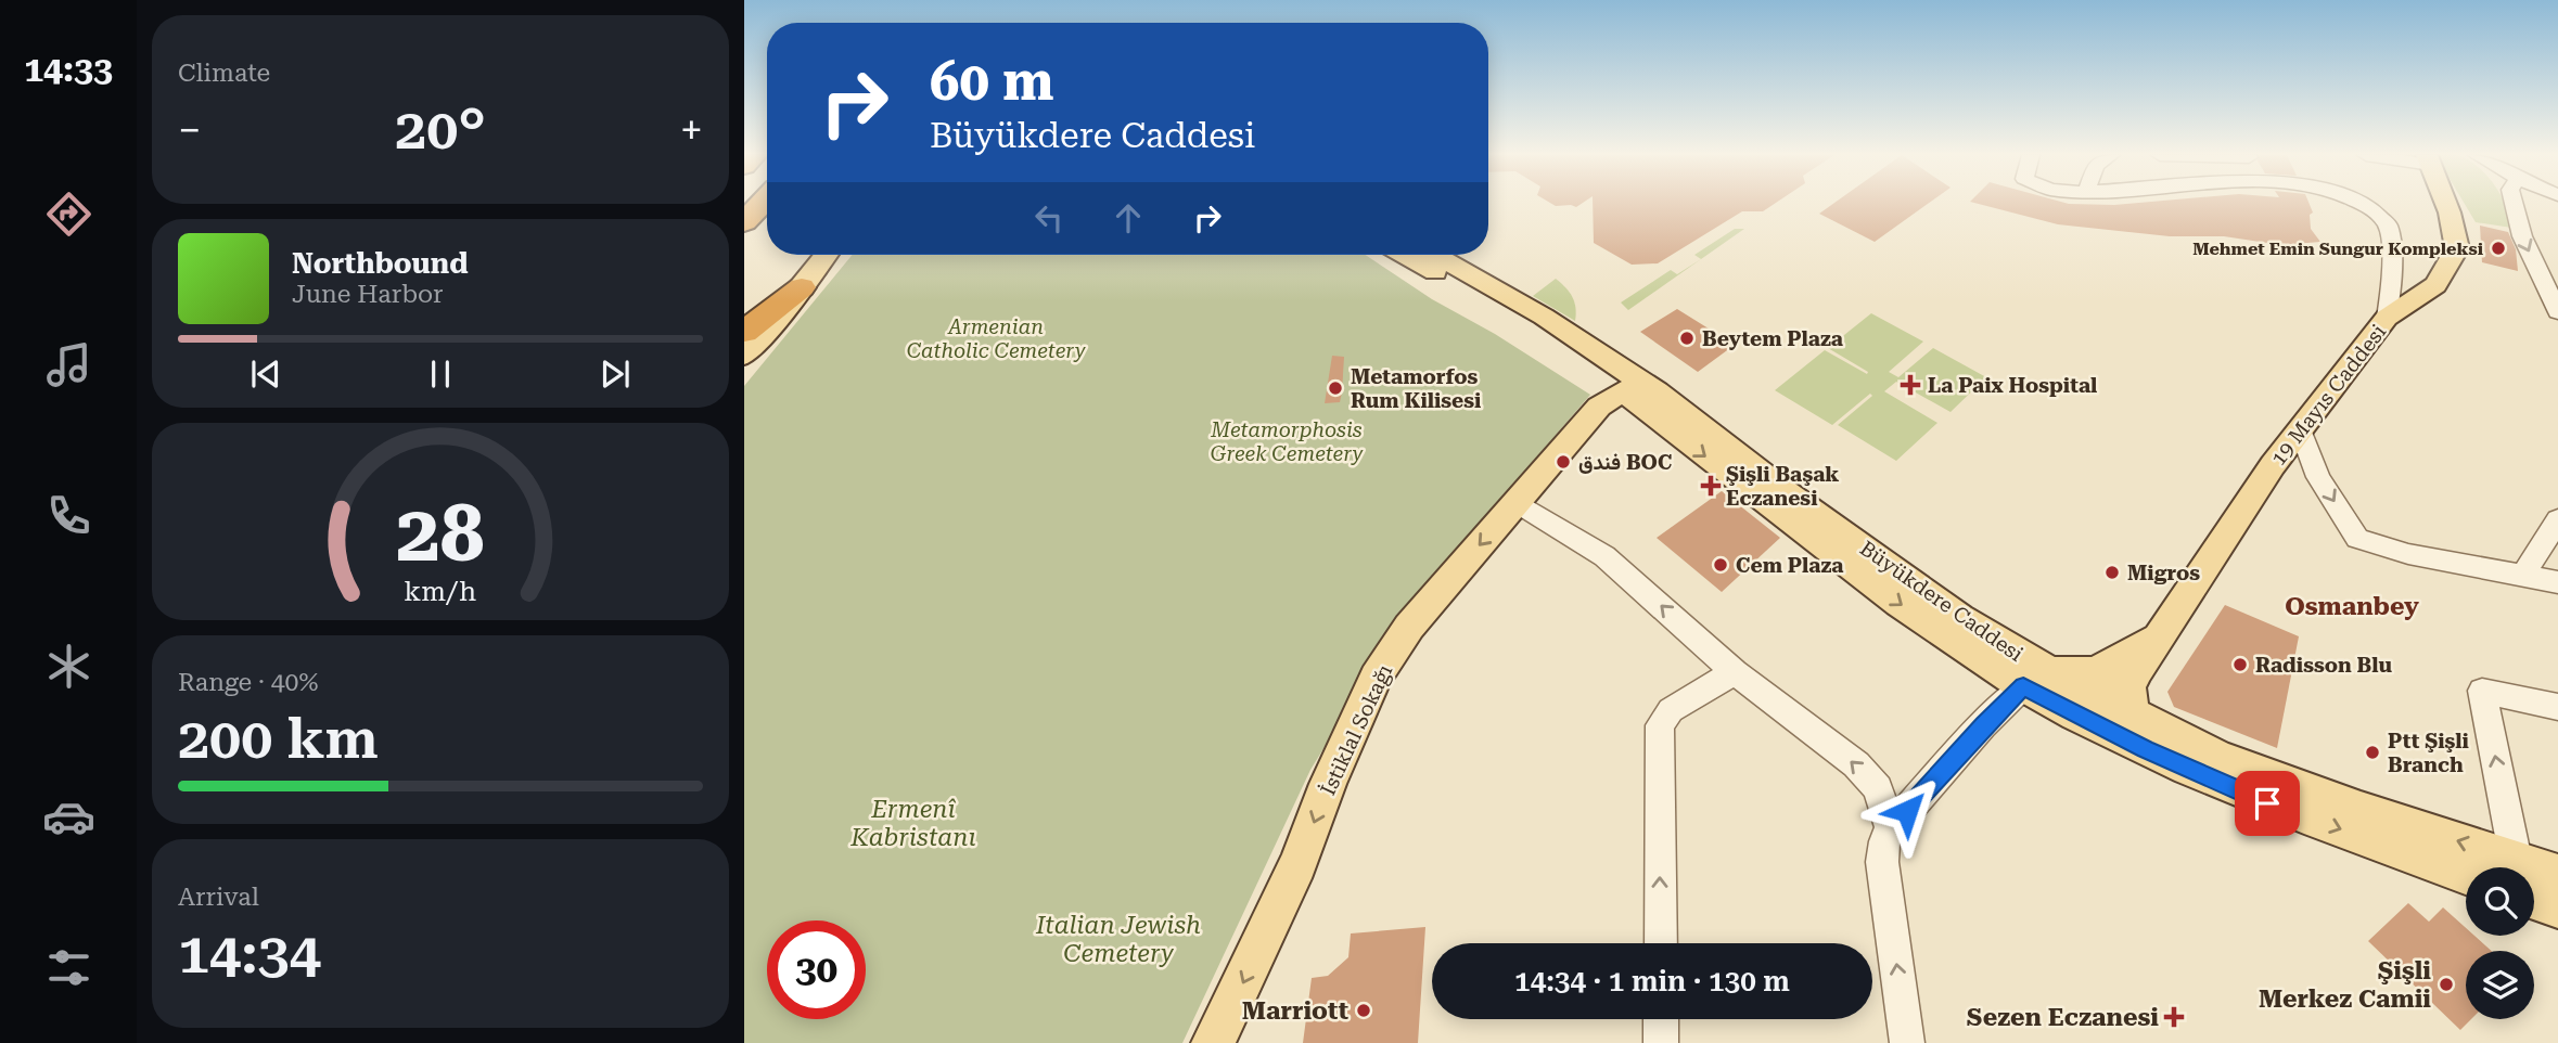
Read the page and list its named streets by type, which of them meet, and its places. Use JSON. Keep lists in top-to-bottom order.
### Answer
{
  "streets": {
    "main road": ["19 Mayıs Caddesi", "Büyükdere Caddesi", "İstiklal Sokağı"]
  },
  "crossings": [
    ["19 Mayıs Caddesi", "Büyükdere Caddesi"],
    ["Büyükdere Caddesi", "İstiklal Sokağı"]
  ],
  "one_way": ["İstiklal Sokağı"],
  "districts": ["Osmanbey"],
  "parks": [
    "Armenian Catholic Cemetery",
    "Metamorphosis Greek Cemetery",
    "Ermenî Kabristanı",
    "Italian Jewish Cemetery"
  ],
  "places": {
    "other": [
      "Mehmet Emin Sungur Kompleksi",
      "Beytem Plaza",
      "Metamorfos Rum Kilisesi",
      "فندق BOC",
      "Cem Plaza",
      "Migros",
      "Radisson Blu",
      "Ptt Şişli Branch",
      "Şişli Merkez Camii",
      "Marriott"
    ],
    "health": ["La Paix Hospital", "Şişli Başak Eczanesi", "Sezen Eczanesi"]
  },
  "page": {
    "tabs": "14:33",
    "tile": [
      "Climate",
      ["Range · 40%", "200 km"],
      ["Arrival", "14:34"]
    ],
    "turn": ["60 m", "Büyükdere Caddesi"],
    "heat": ["−", "20°", "+"],
    "song": ["Northbound", "June Harbor"],
    "limit": "30",
    "trip": "14:34 · 1 min · 130 m",
    "gauge": ["28", "km/h"]
  }
}
